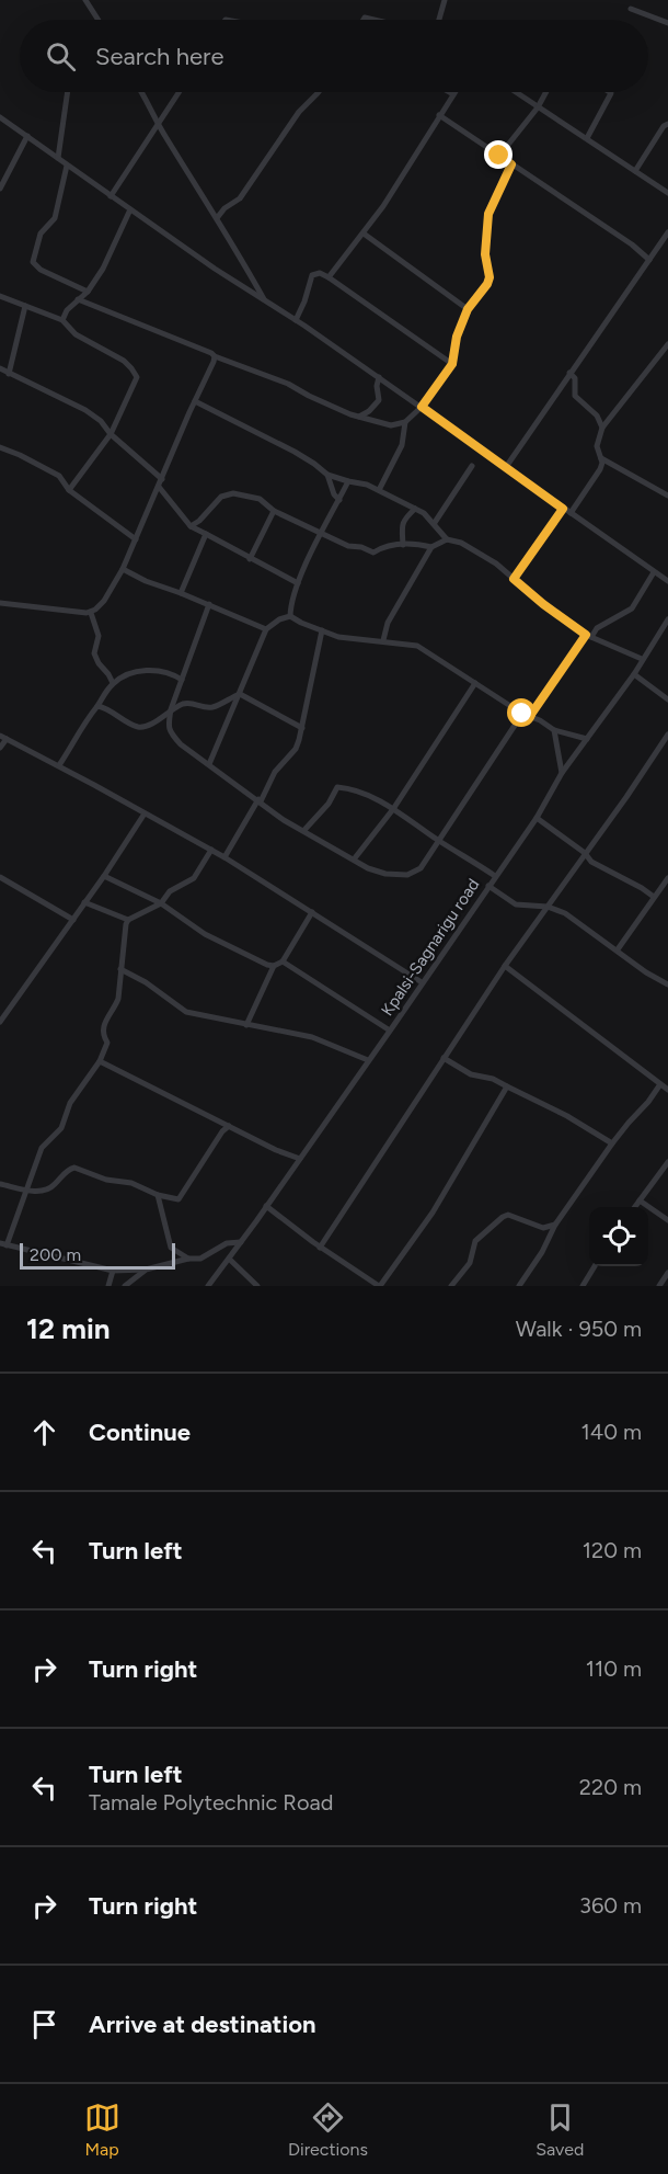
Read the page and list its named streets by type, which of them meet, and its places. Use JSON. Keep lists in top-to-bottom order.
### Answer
{
  "streets": {
    "street": ["Kpalsi-Sagnarigu road"]
  },
  "scale_bar": "200 m",
  "page": {
    "search": "Search here",
    "scale": "200 m",
    "heading": ["12 min", "Walk · 950 m"],
    "list": [
      ["Continue", "140 m"],
      ["Turn left", "120 m"],
      ["Turn right", "110 m"],
      ["Turn left", "Tamale Polytechnic Road", "220 m"],
      ["Turn right", "360 m"],
      "Arrive at destination"
    ],
    "nav": ["Map", "Directions", "Saved"]
  }
}
